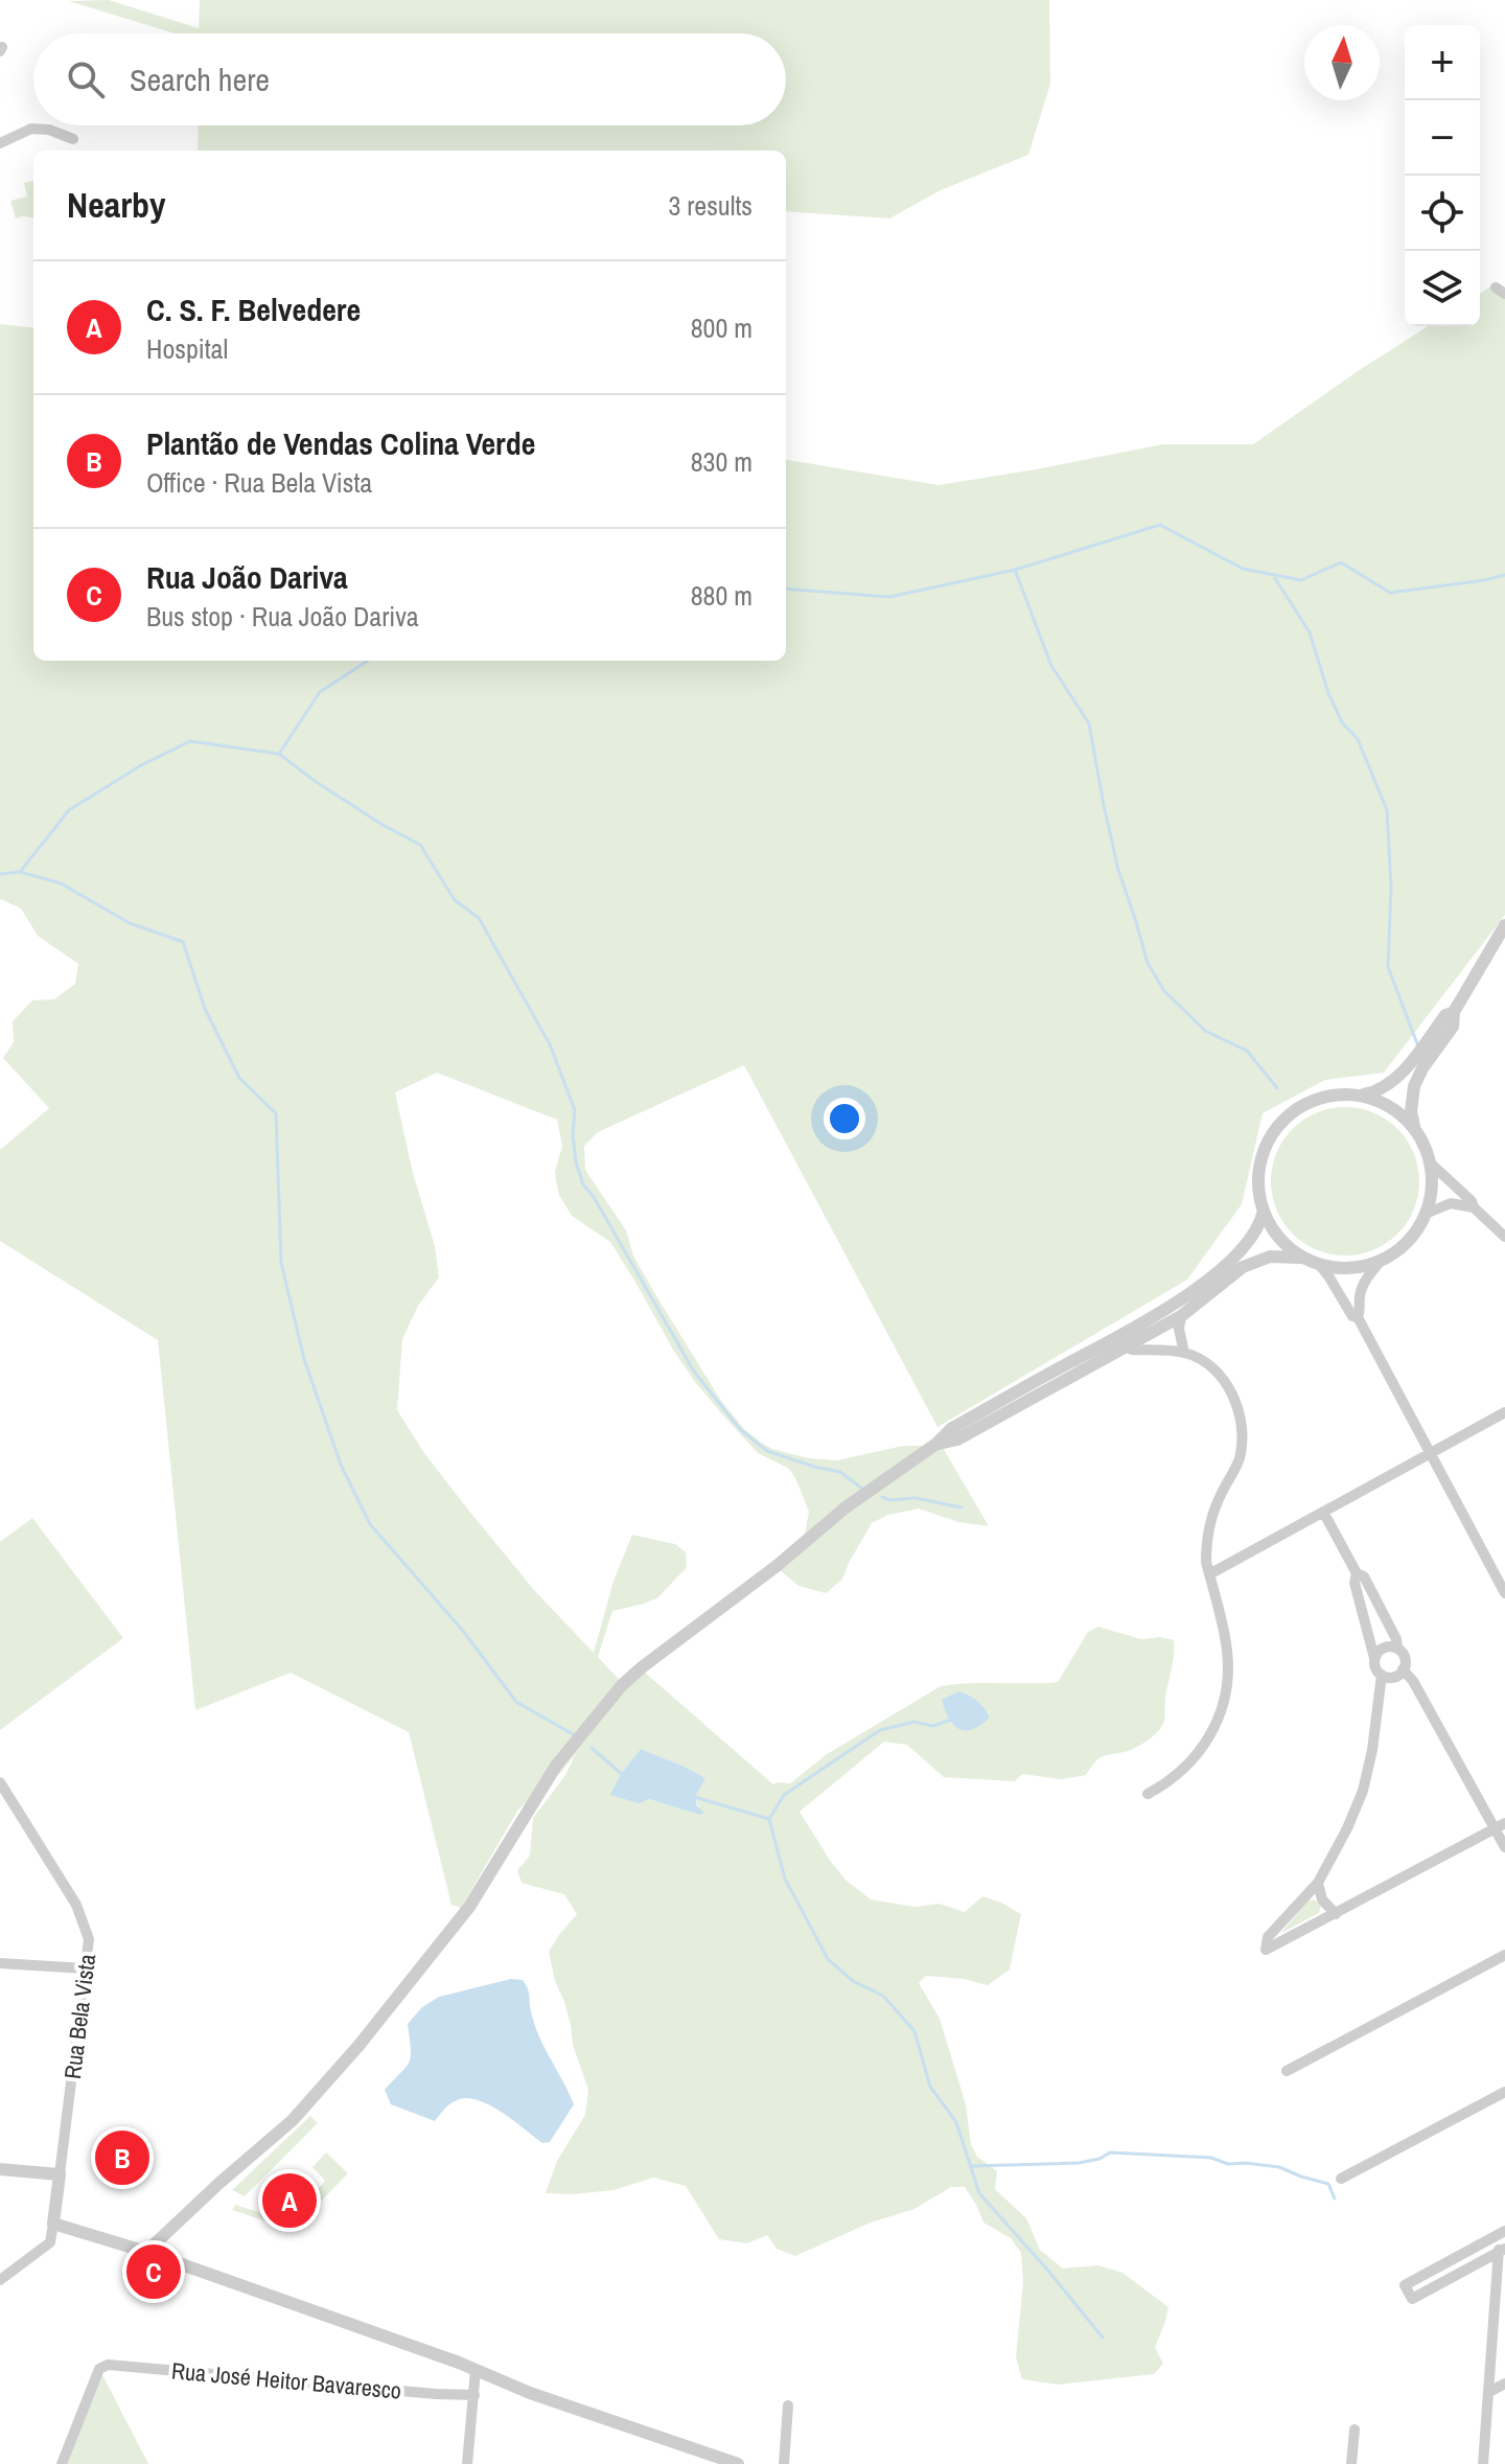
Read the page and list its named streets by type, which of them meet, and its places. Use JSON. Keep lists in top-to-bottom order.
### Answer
{
  "streets": {
    "street": ["Rua Bela Vista", "Rua José Heitor Bavaresco"]
  },
  "north": "top",
  "page": {
    "map_buttons": ["+", "−"],
    "search": "Search here",
    "heading": ["Nearby", "3 results"],
    "list": [
      {
        "mark": "A",
        "name": "C. S. F. Belvedere",
        "note": "Hospital",
        "value": "800 m"
      },
      {
        "mark": "B",
        "name": "Plantão de Vendas Colina Verde",
        "note": "Office · Rua Bela Vista",
        "value": "830 m"
      },
      {
        "mark": "C",
        "name": "Rua João Dariva",
        "note": "Bus stop · Rua João Dariva",
        "value": "880 m"
      }
    ],
    "pins": ["B", "A", "C"]
  }
}
